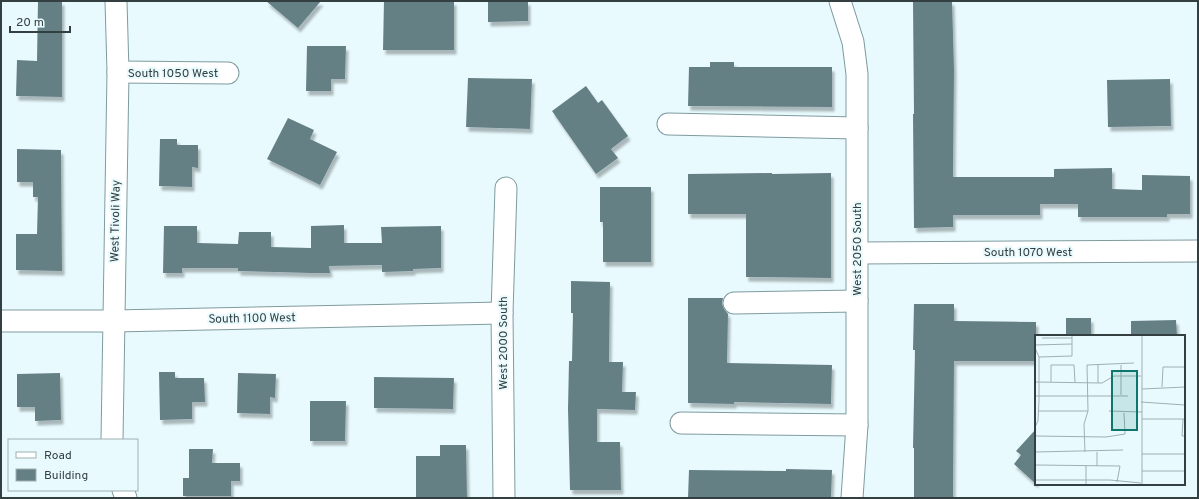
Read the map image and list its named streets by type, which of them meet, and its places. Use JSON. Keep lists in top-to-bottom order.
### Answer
{
  "streets": {
    "street": [
      "South 1050 West",
      "West Tivoli Way",
      "West 2050 South",
      "South 1070 West",
      "South 1100 West",
      "West 2000 South"
    ]
  },
  "crossings": [
    ["South 1050 West", "West Tivoli Way"],
    ["West Tivoli Way", "South 1100 West"],
    ["West 2050 South", "South 1070 West"],
    ["South 1100 West", "West 2000 South"]
  ],
  "legend": ["Road", "Building"],
  "scale_bar": "20 m"
}
